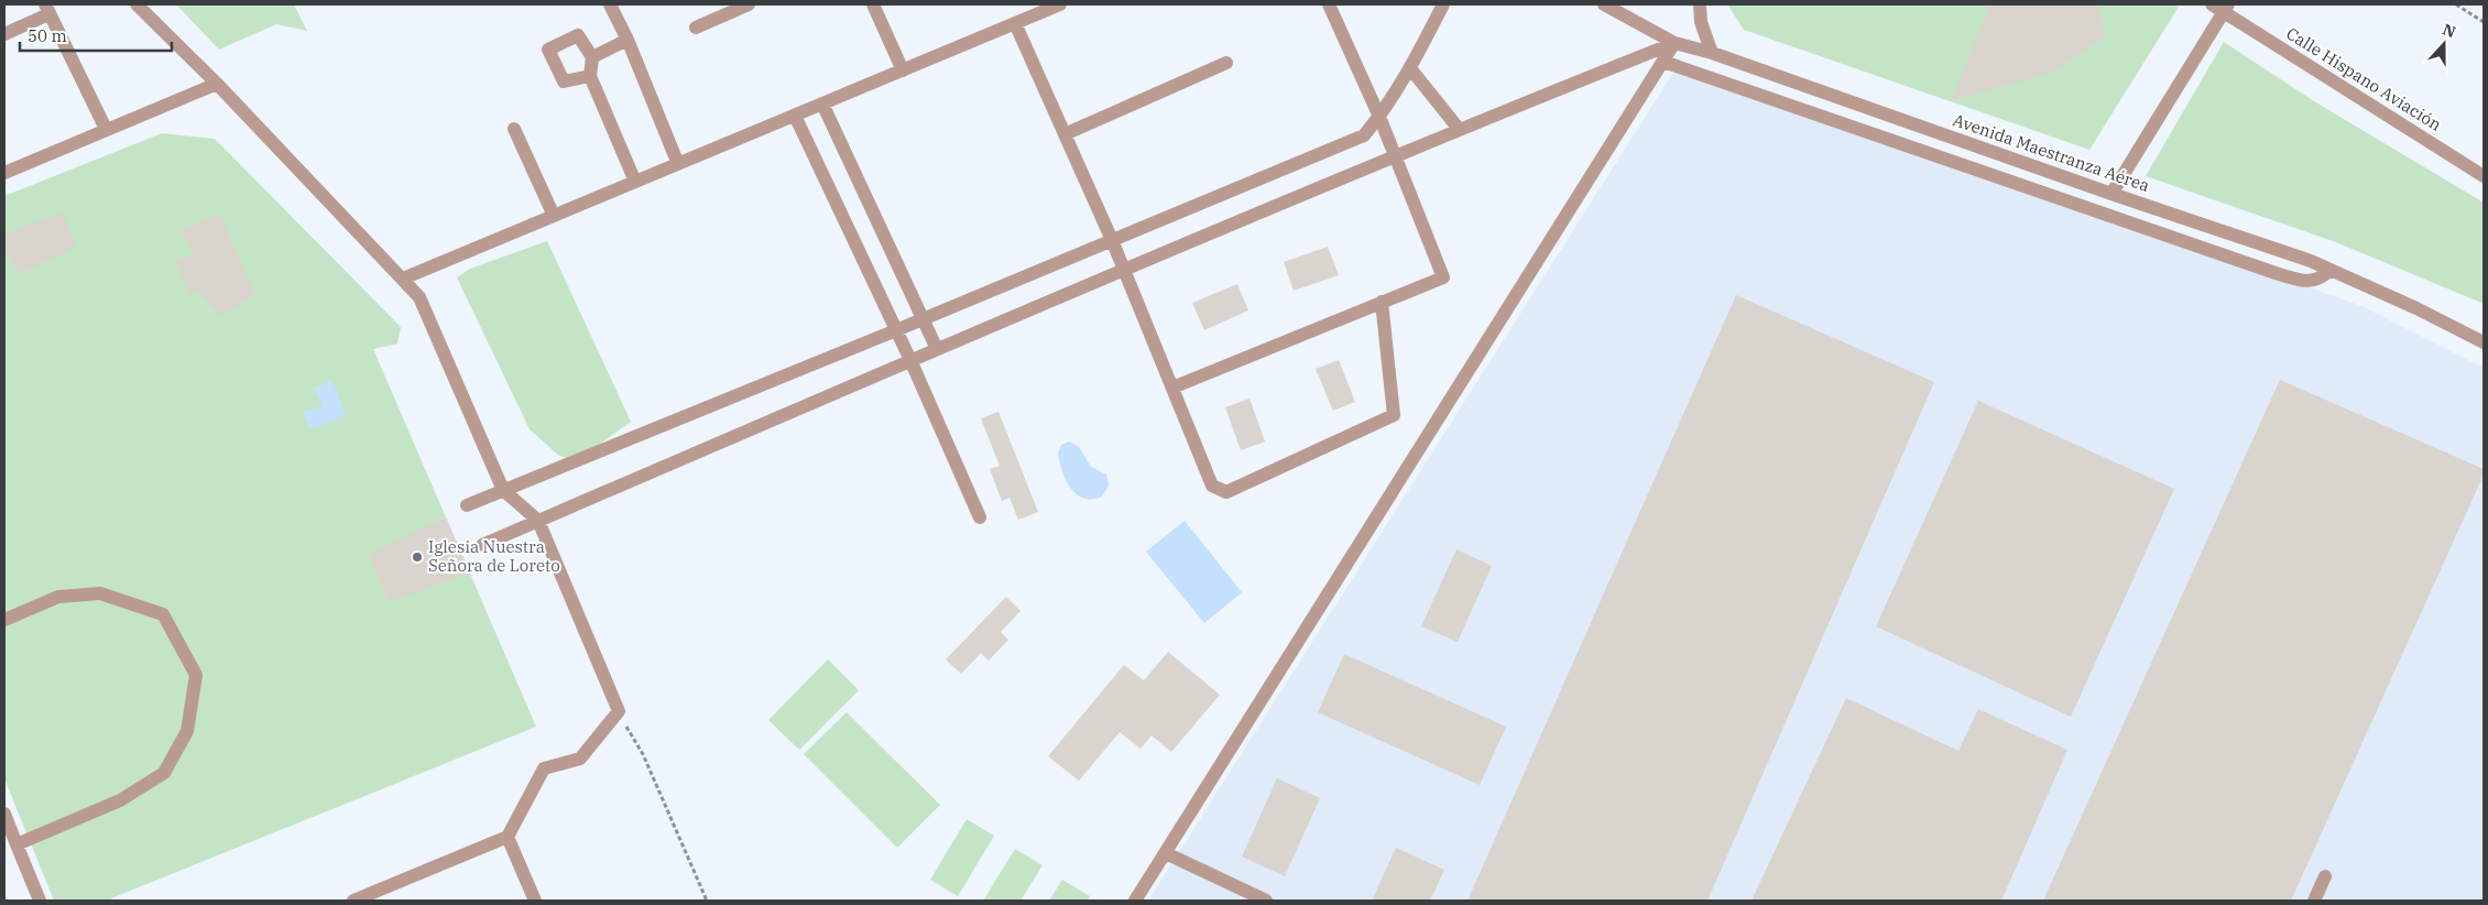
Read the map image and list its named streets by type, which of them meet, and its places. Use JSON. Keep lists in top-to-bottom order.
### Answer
{
  "streets": {
    "street": ["Calle Hispano Aviación", "Avenida Maestranza Aérea"]
  },
  "crossings": [
    ["Calle Hispano Aviación", "Avenida Maestranza Aérea"]
  ],
  "places": ["Iglesia Nuestra Señora de Loreto"],
  "scale_bar": "50 m",
  "north": "top"
}
